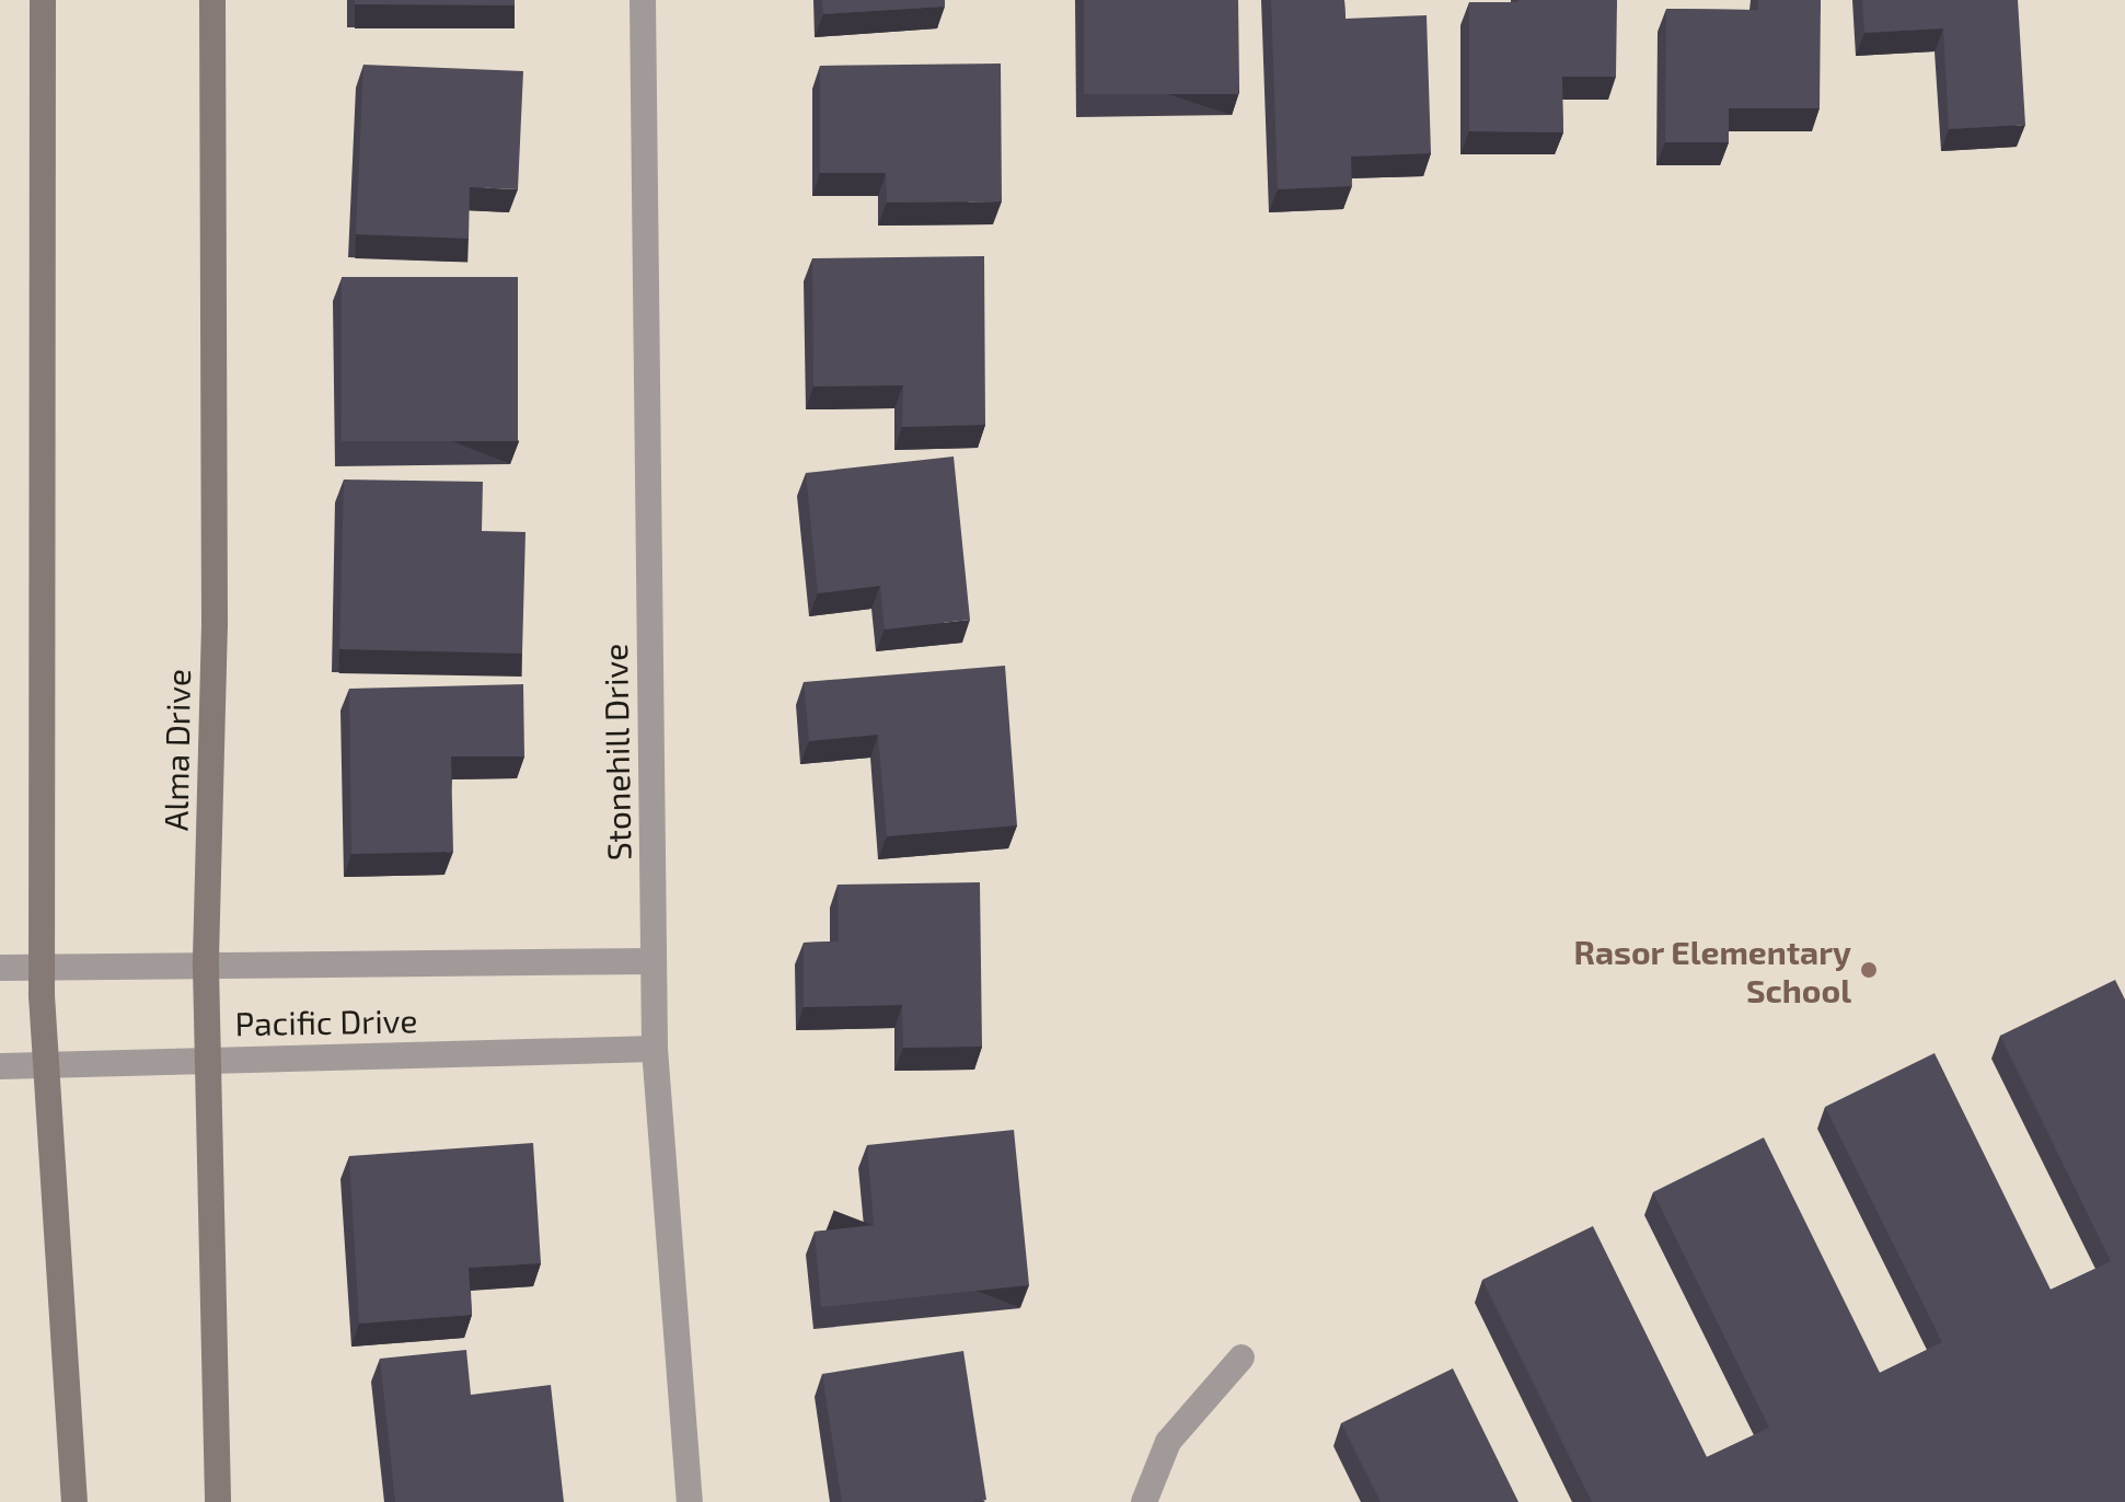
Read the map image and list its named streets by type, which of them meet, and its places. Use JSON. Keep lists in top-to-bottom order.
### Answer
{
  "streets": {
    "main road": ["Alma Drive"],
    "street": ["Stonehill Drive", "Pacific Drive"]
  },
  "crossings": [
    ["Alma Drive", "Pacific Drive"],
    ["Stonehill Drive", "Pacific Drive"]
  ],
  "places": ["Rasor Elementary School"]
}
